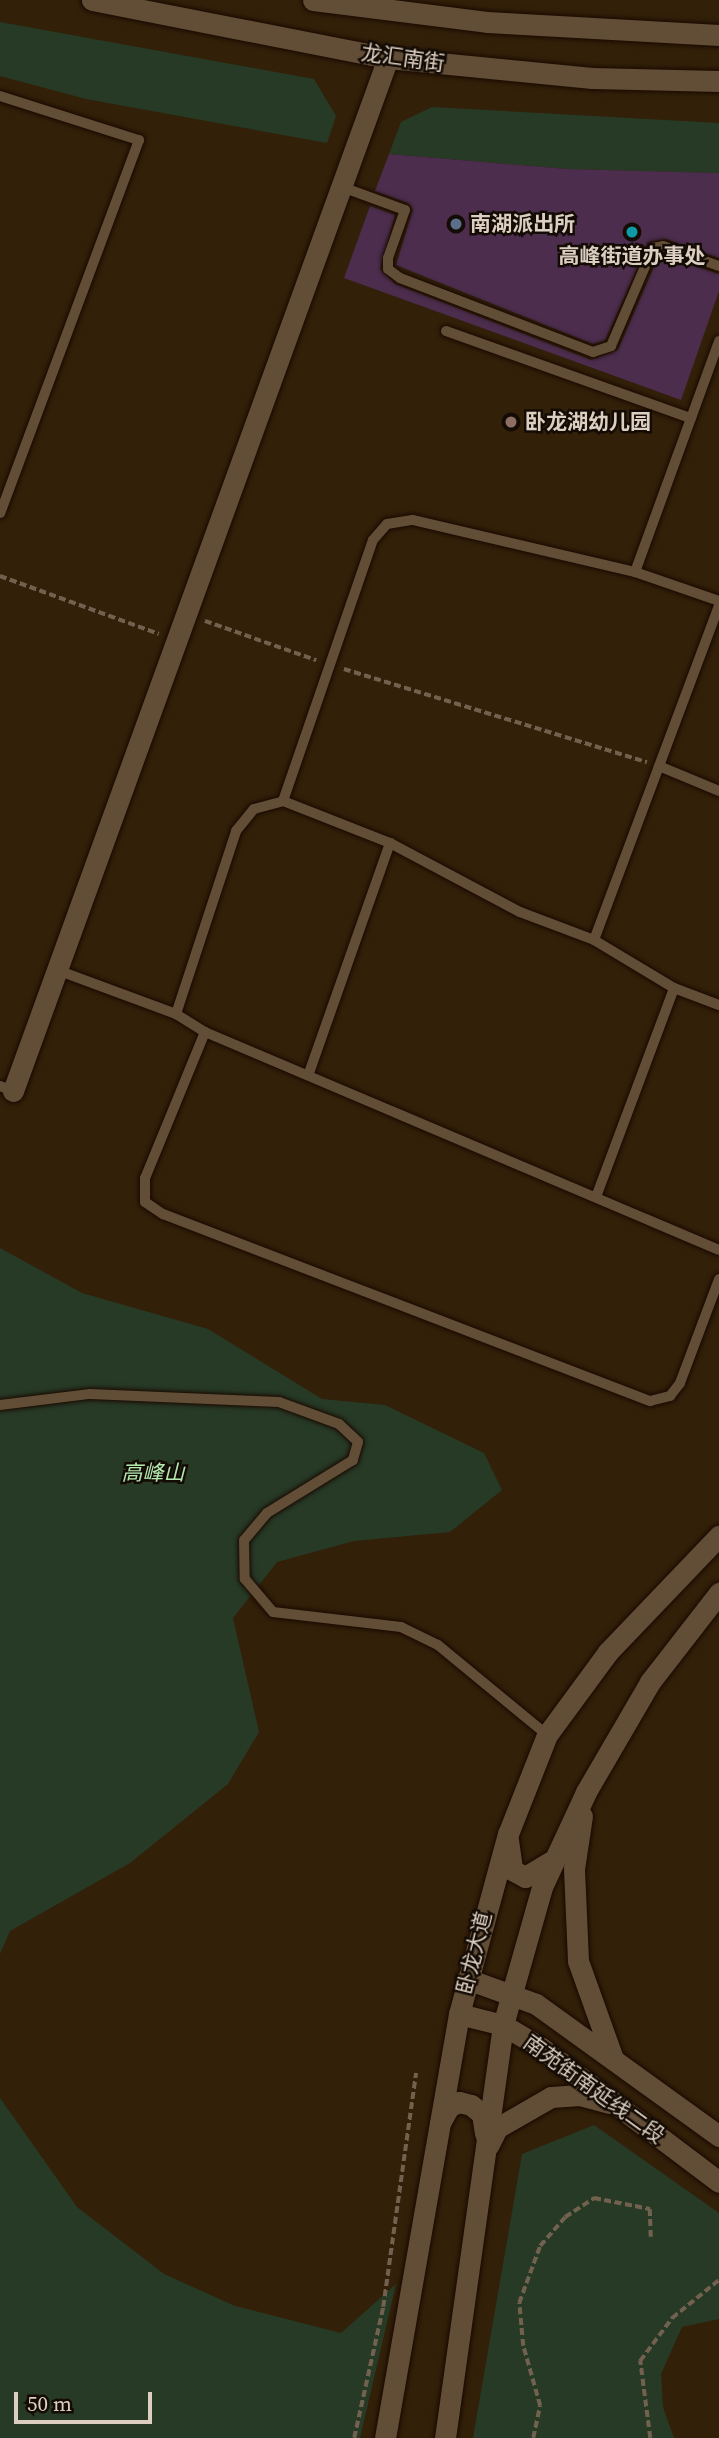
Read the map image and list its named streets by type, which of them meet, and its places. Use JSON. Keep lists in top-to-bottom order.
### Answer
{
  "streets": {
    "main road": ["龙汇南街", "卧龙大道", "南苑街南延线二段"]
  },
  "crossings": [
    ["卧龙大道", "南苑街南延线二段"]
  ],
  "parks": ["高峰山"],
  "places": ["南湖派出所", "高峰街道办事处", "卧龙湖幼儿园"],
  "scale_bar": "50 m"
}
